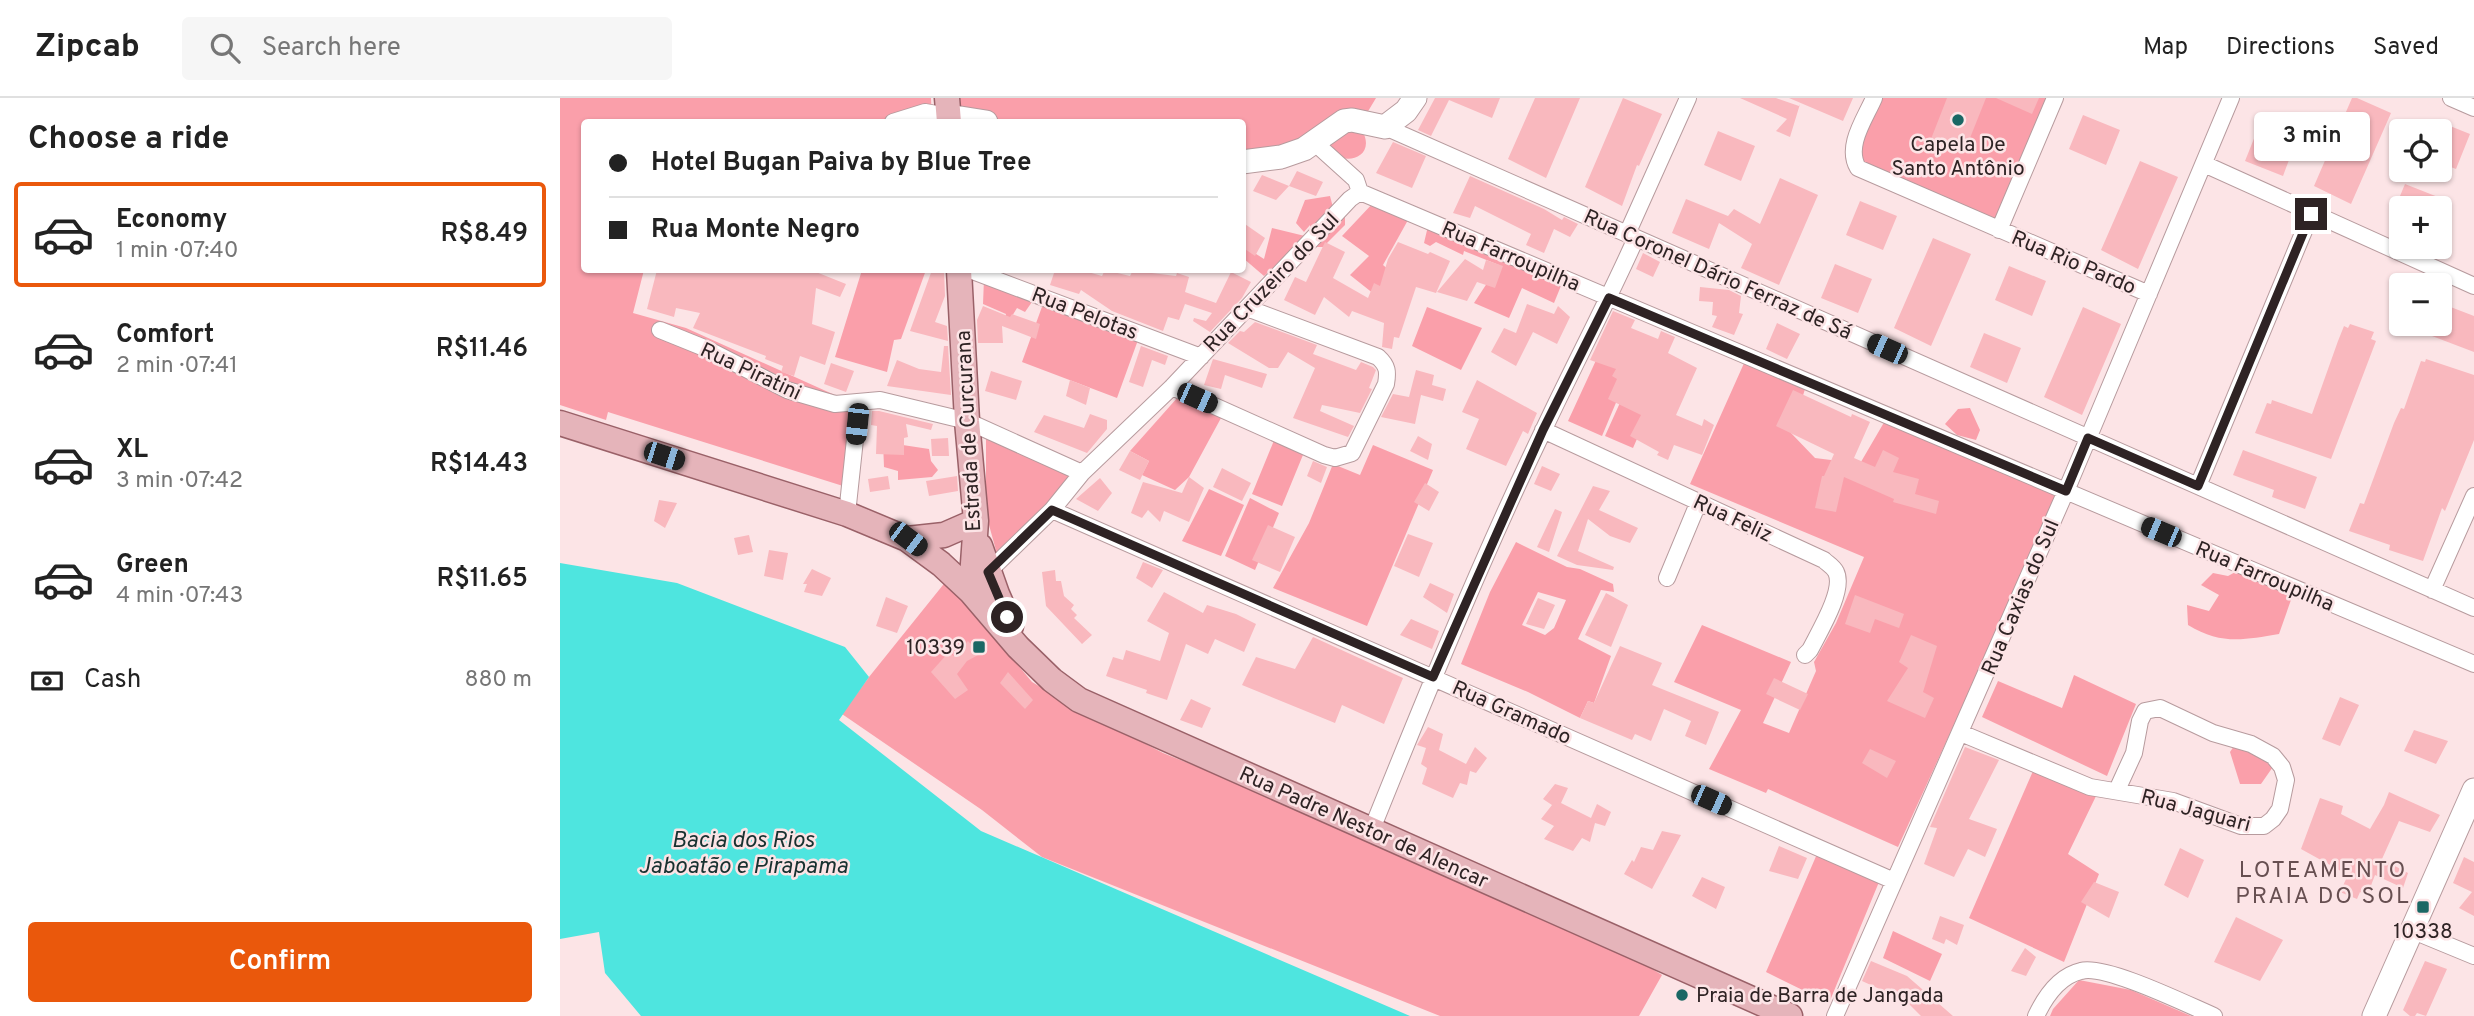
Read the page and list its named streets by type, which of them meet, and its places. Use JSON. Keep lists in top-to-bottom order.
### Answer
{
  "streets": {
    "main road": ["Estrada de Curcurana", "Rua Padre Nestor de Alencar"],
    "street": [
      "Rua Farroupilha",
      "Rua Rio Pardo",
      "Rua Coronel Dário Ferraz de Sá",
      "Rua Cruzeiro do Sul",
      "Rua Pelotas",
      "Rua Piratini",
      "Rua Feliz",
      "Rua Caxias do Sul",
      "Rua Gramado",
      "Rua Jaguari"
    ]
  },
  "crossings": [
    ["Rua Farroupilha", "Rua Cruzeiro do Sul"],
    ["Rua Farroupilha", "Rua Caxias do Sul"],
    ["Rua Rio Pardo", "Rua Caxias do Sul"],
    ["Rua Coronel Dário Ferraz de Sá", "Rua Caxias do Sul"],
    ["Rua Cruzeiro do Sul", "Rua Pelotas"],
    ["Rua Cruzeiro do Sul", "Rua Piratini"],
    ["Rua Cruzeiro do Sul", "Rua Gramado"],
    ["Rua Piratini", "Estrada de Curcurana"],
    ["Estrada de Curcurana", "Rua Padre Nestor de Alencar"],
    ["Rua Caxias do Sul", "Rua Gramado"],
    ["Rua Caxias do Sul", "Rua Jaguari"]
  ],
  "districts": ["LOTEAMENTO PRAIA DO SOL"],
  "water": ["Bacia dos Rios Jaboatão e Pirapama"],
  "places": {
    "other": ["Capela De Santo Antônio", "Praia de Barra de Jangada"],
    "transit": ["10339", "10338"]
  },
  "page": {
    "header": "Zipcab",
    "search": "Search here",
    "nav": ["Map", "Directions", "Saved"],
    "heading": "Choose a ride",
    "bubble": "3 min",
    "map_buttons": ["+", "−"],
    "banner": ["Hotel Bugan Paiva by Blue Tree", "Rua Monte Negro"],
    "list": [
      {
        "name": "Economy",
        "note": "1 min · 07:40",
        "value": "R$8.49"
      },
      {
        "name": "Comfort",
        "note": "2 min · 07:41",
        "value": "R$11.46"
      },
      {
        "name": "XL",
        "note": "3 min · 07:42",
        "value": "R$14.43"
      },
      {
        "name": "Green",
        "note": "4 min · 07:43",
        "value": "R$11.65"
      }
    ],
    "pay": ["Cash", "880 m"],
    "buttons": "Confirm"
  }
}
